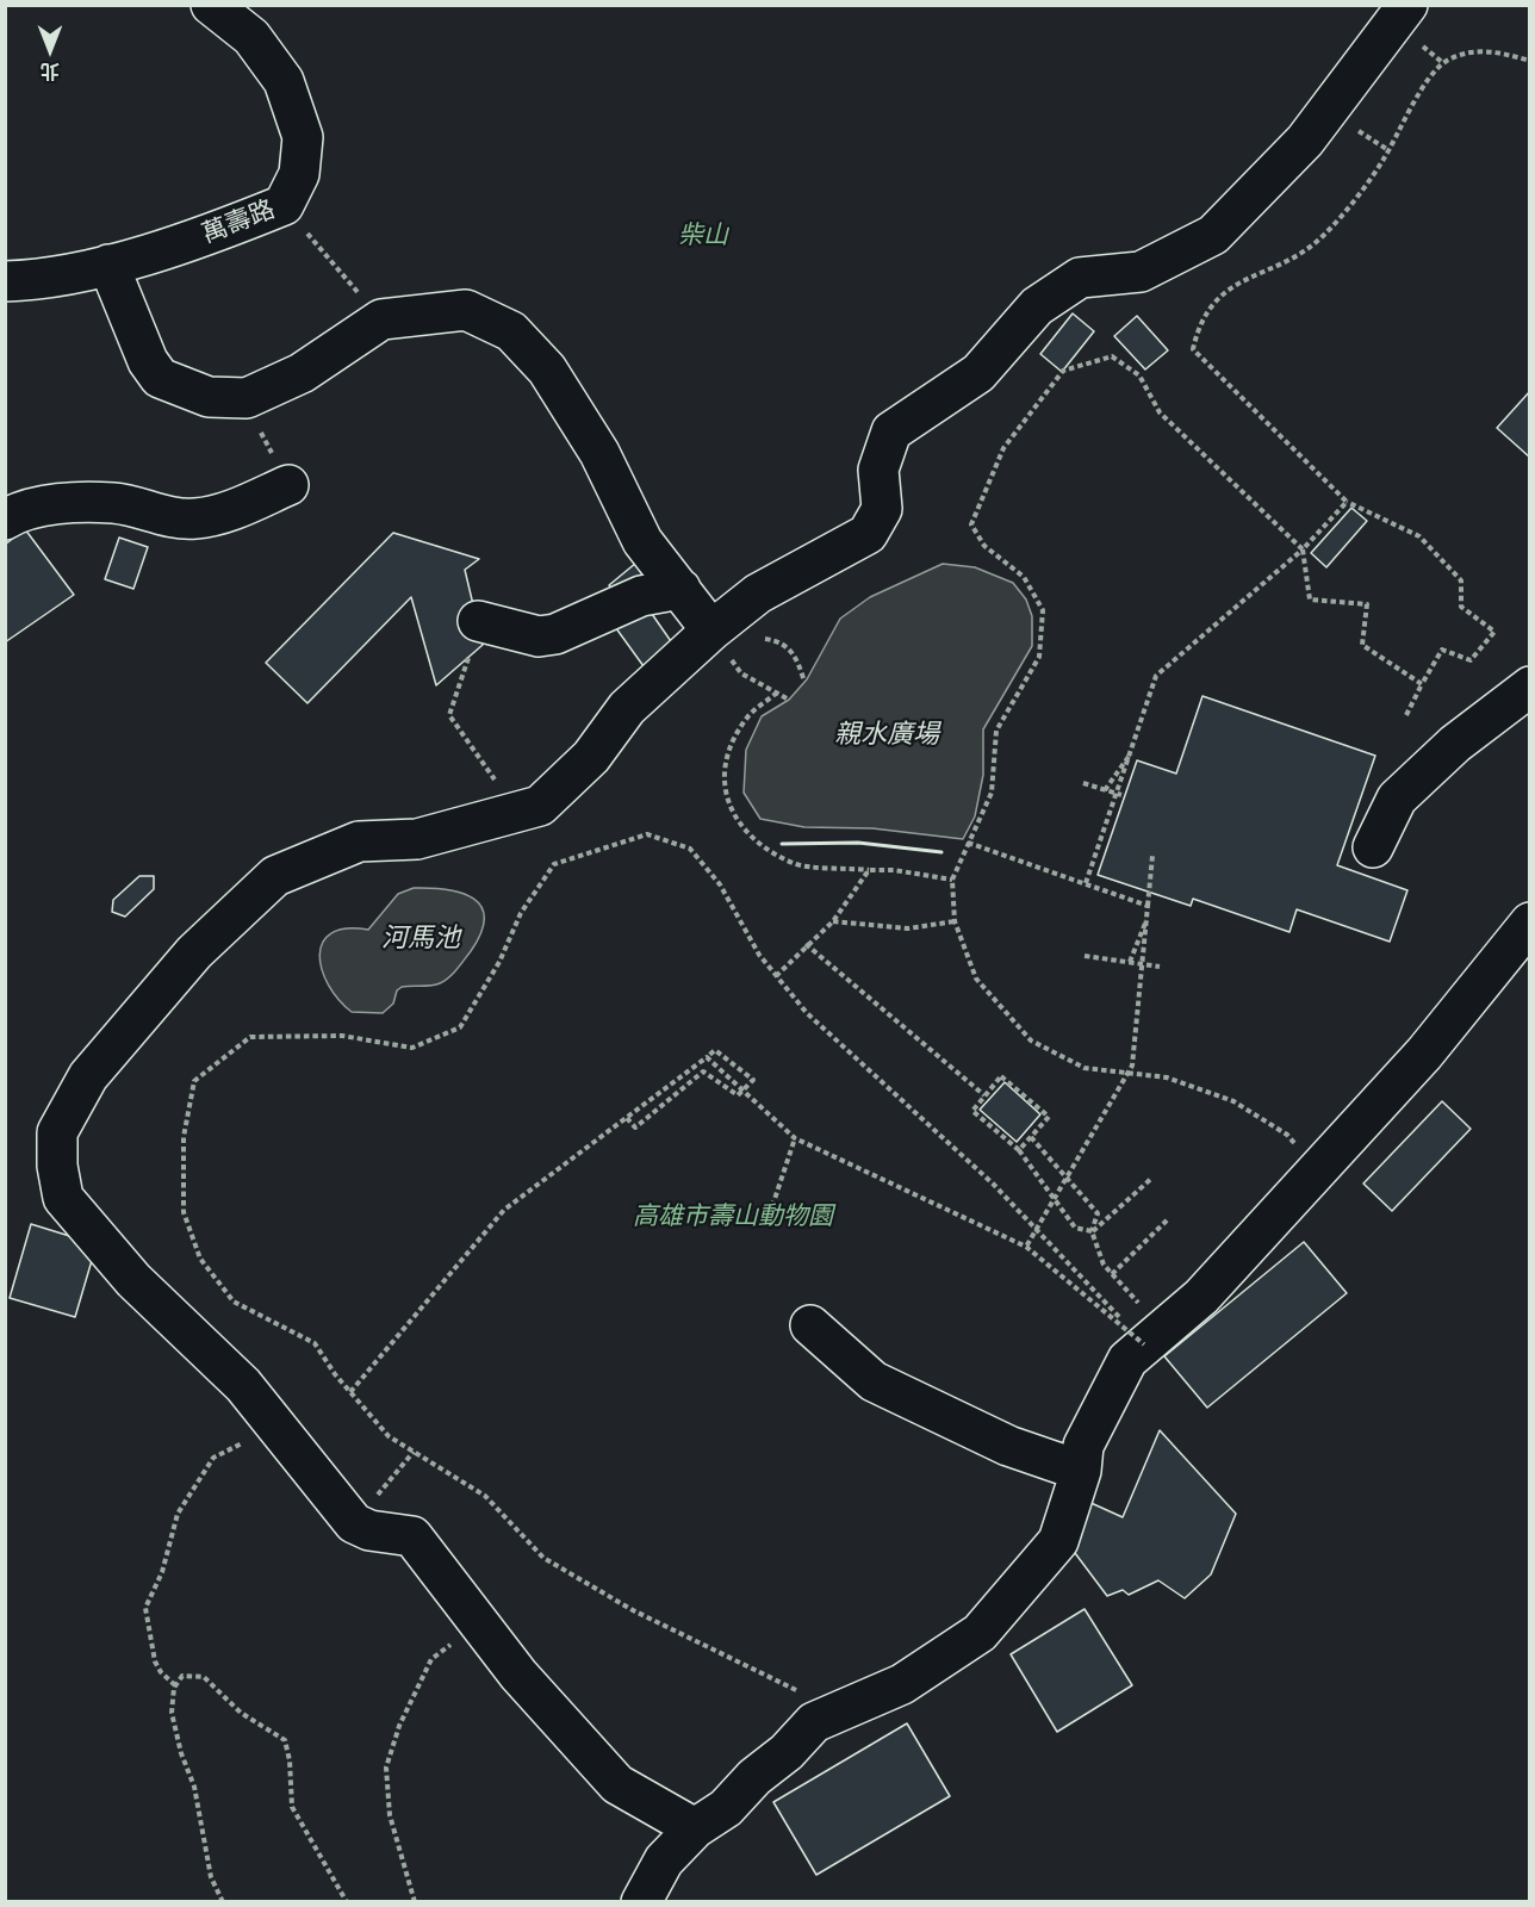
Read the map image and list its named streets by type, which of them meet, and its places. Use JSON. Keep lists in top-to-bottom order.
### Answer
{
  "streets": {
    "lane": ["萬壽路"]
  },
  "water": ["親水廣場", "河馬池"],
  "parks": ["柴山", "高雄市壽山動物園"],
  "north": "bottom"
}
